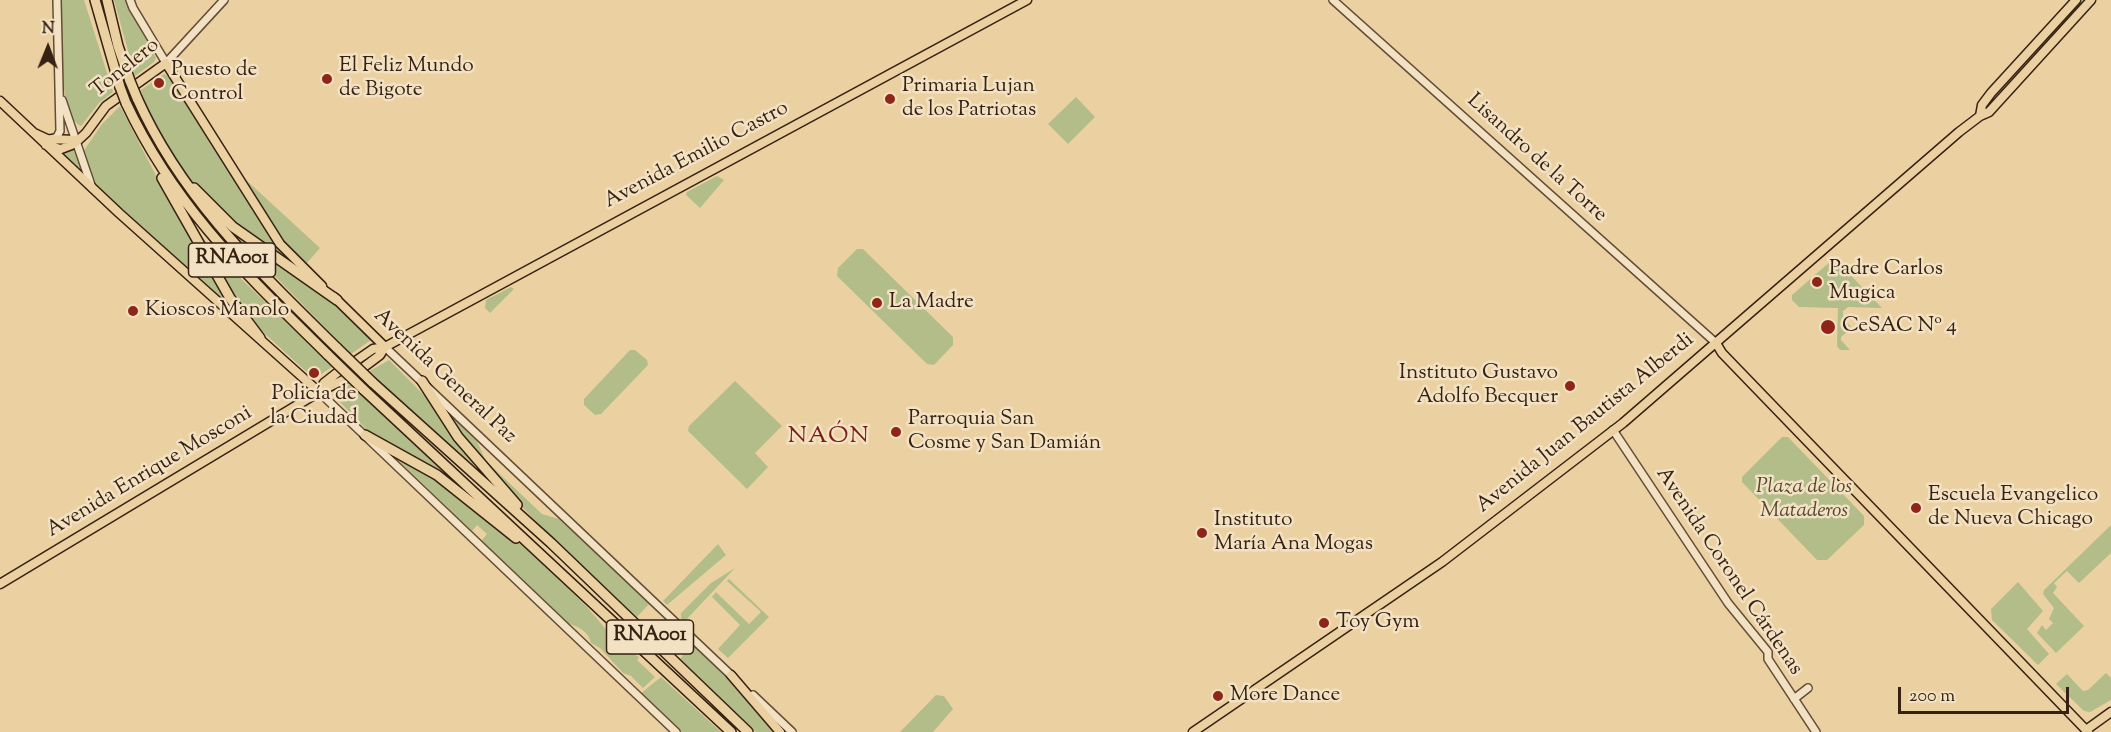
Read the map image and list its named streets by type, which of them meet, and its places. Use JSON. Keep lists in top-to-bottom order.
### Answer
{
  "streets": {
    "highway": ["RNA001"],
    "main road": [
      "Tonelero",
      "Avenida Emilio Castro",
      "Avenida General Paz",
      "Avenida Juan Bautista Alberdi",
      "Avenida Enrique Mosconi"
    ],
    "street": ["Lisandro de la Torre", "Avenida Coronel Cárdenas"]
  },
  "crossings": [
    ["Tonelero", "Avenida General Paz"],
    ["Avenida Emilio Castro", "Avenida General Paz"],
    ["Lisandro de la Torre", "Avenida Juan Bautista Alberdi"],
    ["Avenida Juan Bautista Alberdi", "Avenida Coronel Cárdenas"]
  ],
  "districts": ["NAÓN"],
  "parks": ["Plaza de los Mataderos"],
  "places": [
    "El Feliz Mundo de Bigote",
    "Puesto de Control",
    "Primaria Lujan de los Patriotas",
    "Padre Carlos Mugica",
    "La Madre",
    "Kioscos Manolo",
    "CeSAC Nº 4",
    "Policía de la Ciudad",
    "Instituto Gustavo Adolfo Becquer",
    "Parroquia San Cosme y San Damián",
    "Escuela Evangelico de Nueva Chicago",
    "Instituto María Ana Mogas",
    "Toy Gym",
    "More Dance"
  ],
  "scale_bar": "200 m",
  "north": "top"
}
